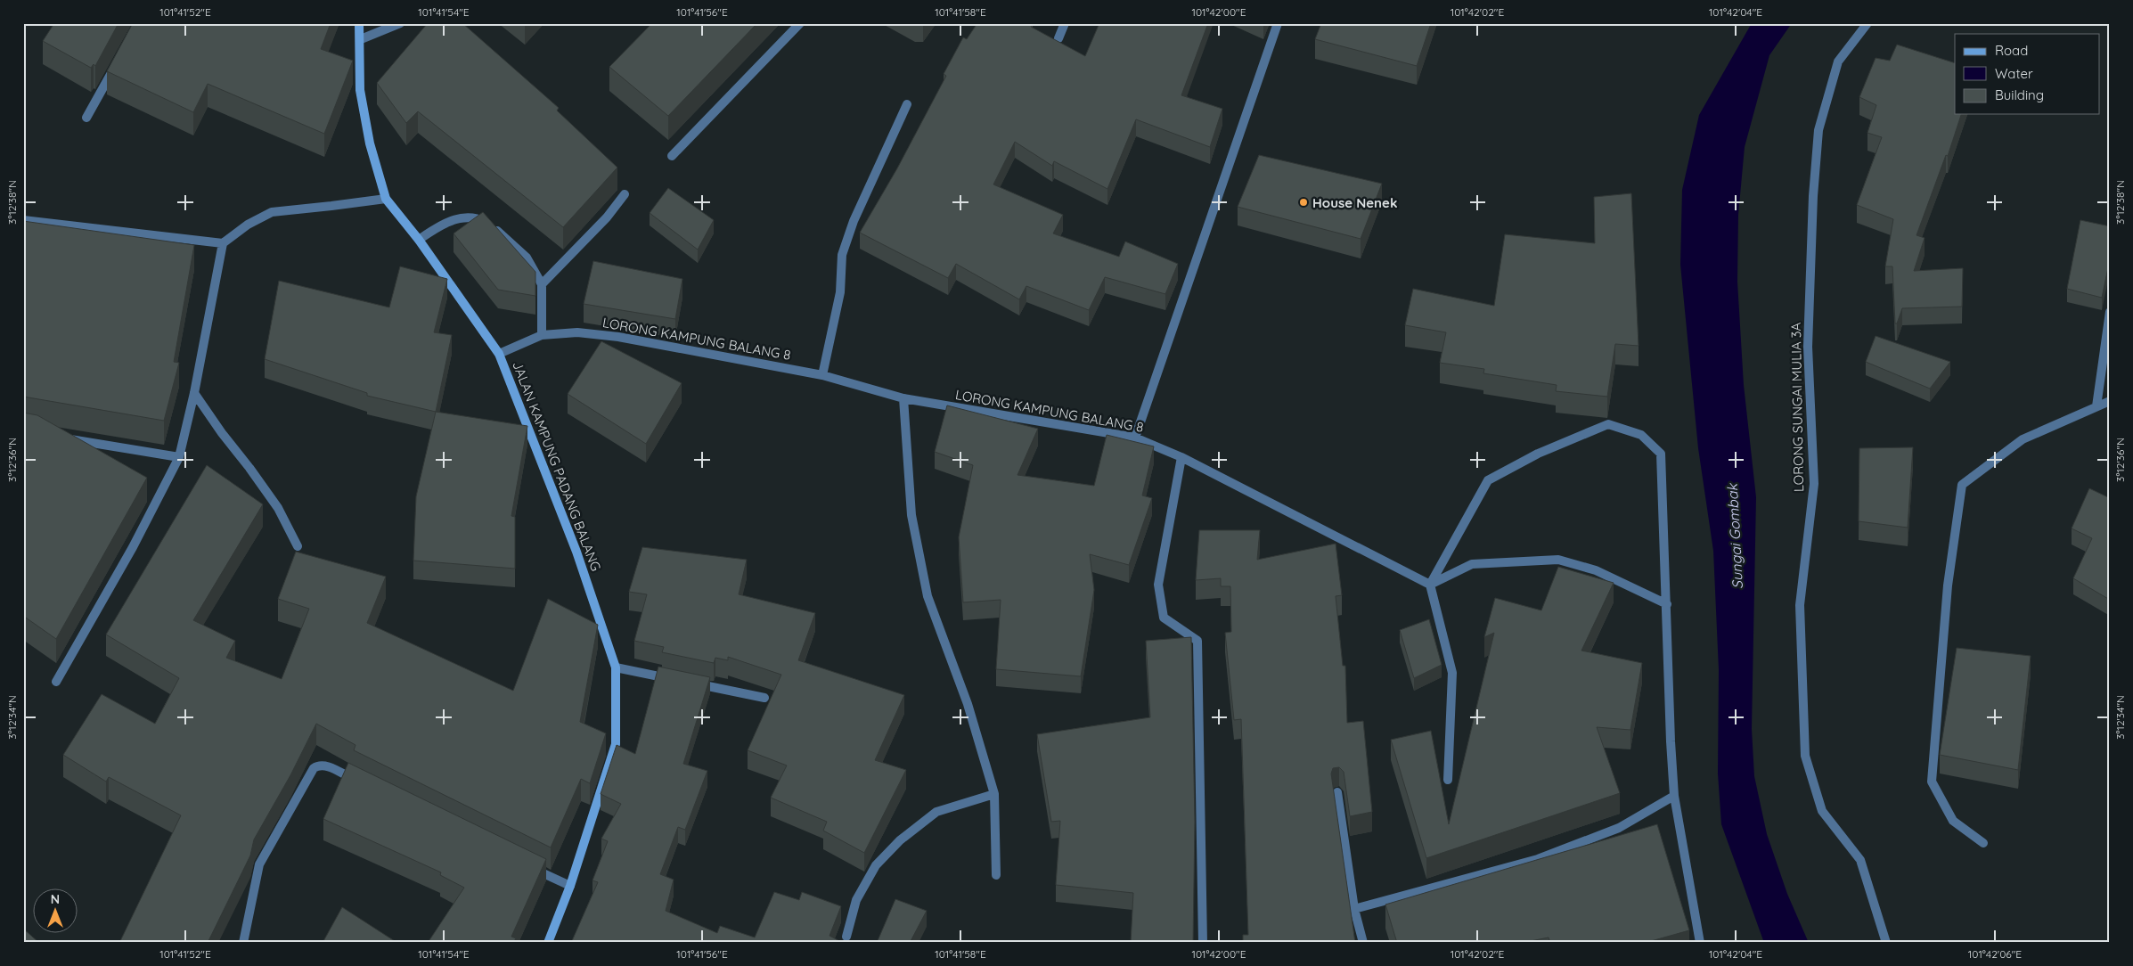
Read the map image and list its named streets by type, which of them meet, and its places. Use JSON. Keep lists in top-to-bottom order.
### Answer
{
  "streets": {
    "street": ["LORONG KAMPUNG BALANG 8", "LORONG SUNGAI MULIA 3A", "JALAN KAMPUNG PADANG BALANG"]
  },
  "crossings": [
    ["LORONG KAMPUNG BALANG 8", "JALAN KAMPUNG PADANG BALANG"]
  ],
  "water": ["Sungai Gombak"],
  "places": ["House Nenek"],
  "legend": ["Road", "Water", "Building"],
  "north": "top",
  "coordinates": [
    "101°41'52\"E",
    "101°41'54\"E",
    "101°41'56\"E",
    "101°41'58\"E",
    "101°42'00\"E",
    "101°42'02\"E",
    "101°42'04\"E",
    "3°12'38\"N",
    "3°12'36\"N",
    "3°12'34\"N",
    "101°42'06\"E"
  ]
}
